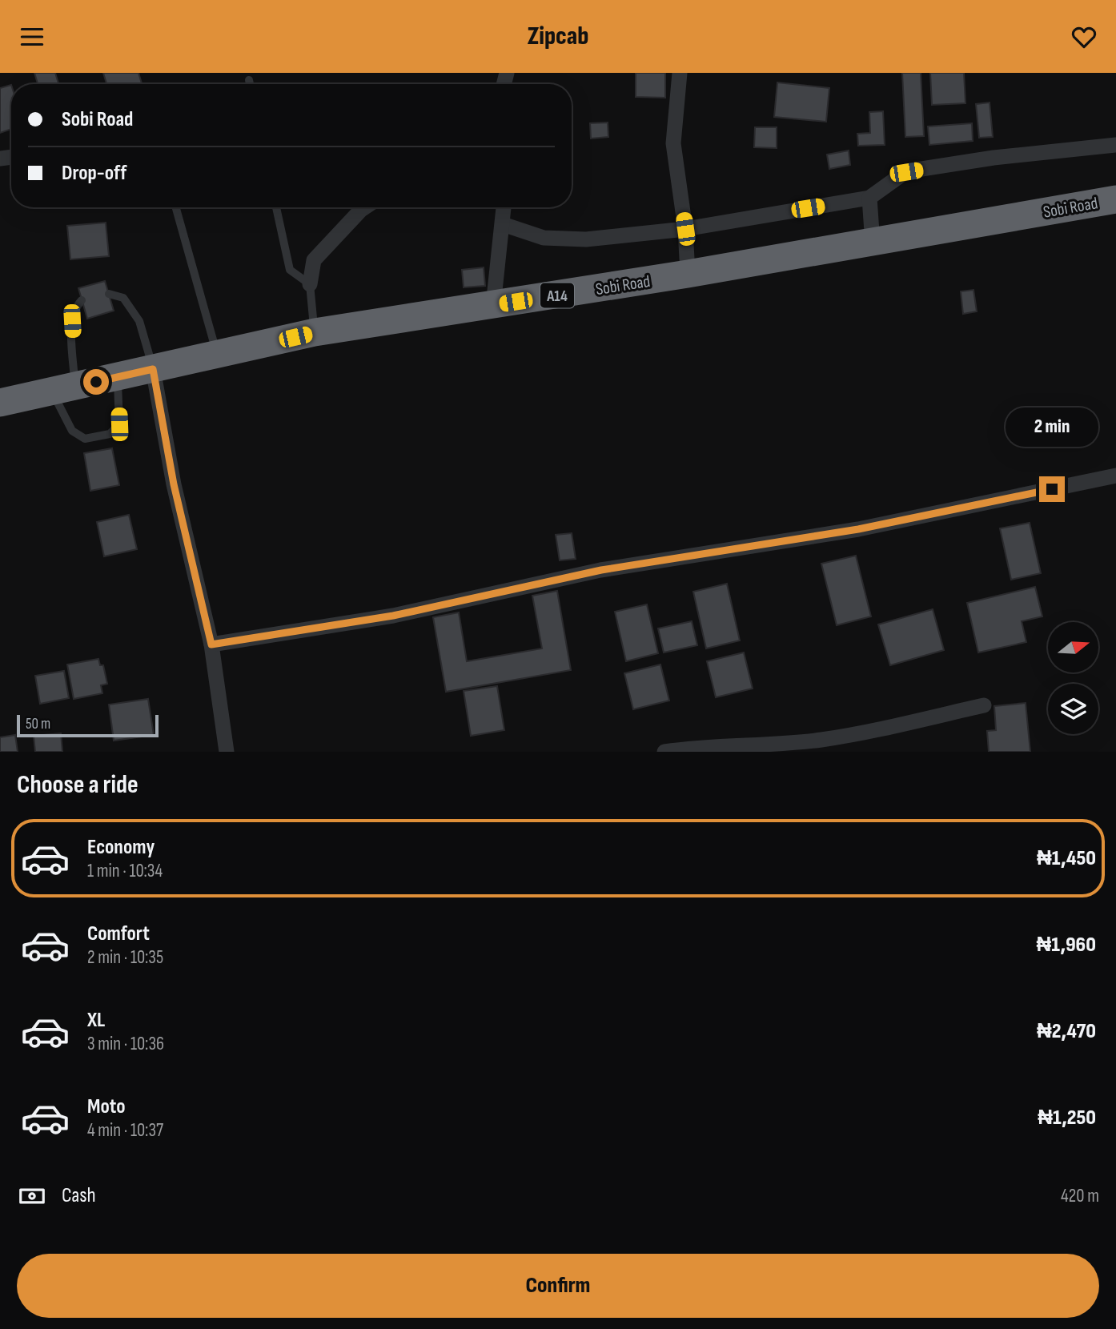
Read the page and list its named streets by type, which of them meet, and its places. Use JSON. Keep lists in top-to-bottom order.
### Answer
{
  "streets": {
    "highway": ["Sobi Road", "A14"]
  },
  "scale_bar": "50 m",
  "north": "right",
  "page": {
    "header": "Zipcab",
    "banner": ["Sobi Road", "Drop-off"],
    "bubble": "2 min",
    "scale": "50 m",
    "heading": "Choose a ride",
    "list": [
      {
        "name": "Economy",
        "note": "1 min · 10:34",
        "value": "₦1,450"
      },
      {
        "name": "Comfort",
        "note": "2 min · 10:35",
        "value": "₦1,960"
      },
      {
        "name": "XL",
        "note": "3 min · 10:36",
        "value": "₦2,470"
      },
      {
        "name": "Moto",
        "note": "4 min · 10:37",
        "value": "₦1,250"
      }
    ],
    "pay": ["Cash", "420 m"],
    "buttons": "Confirm"
  }
}
